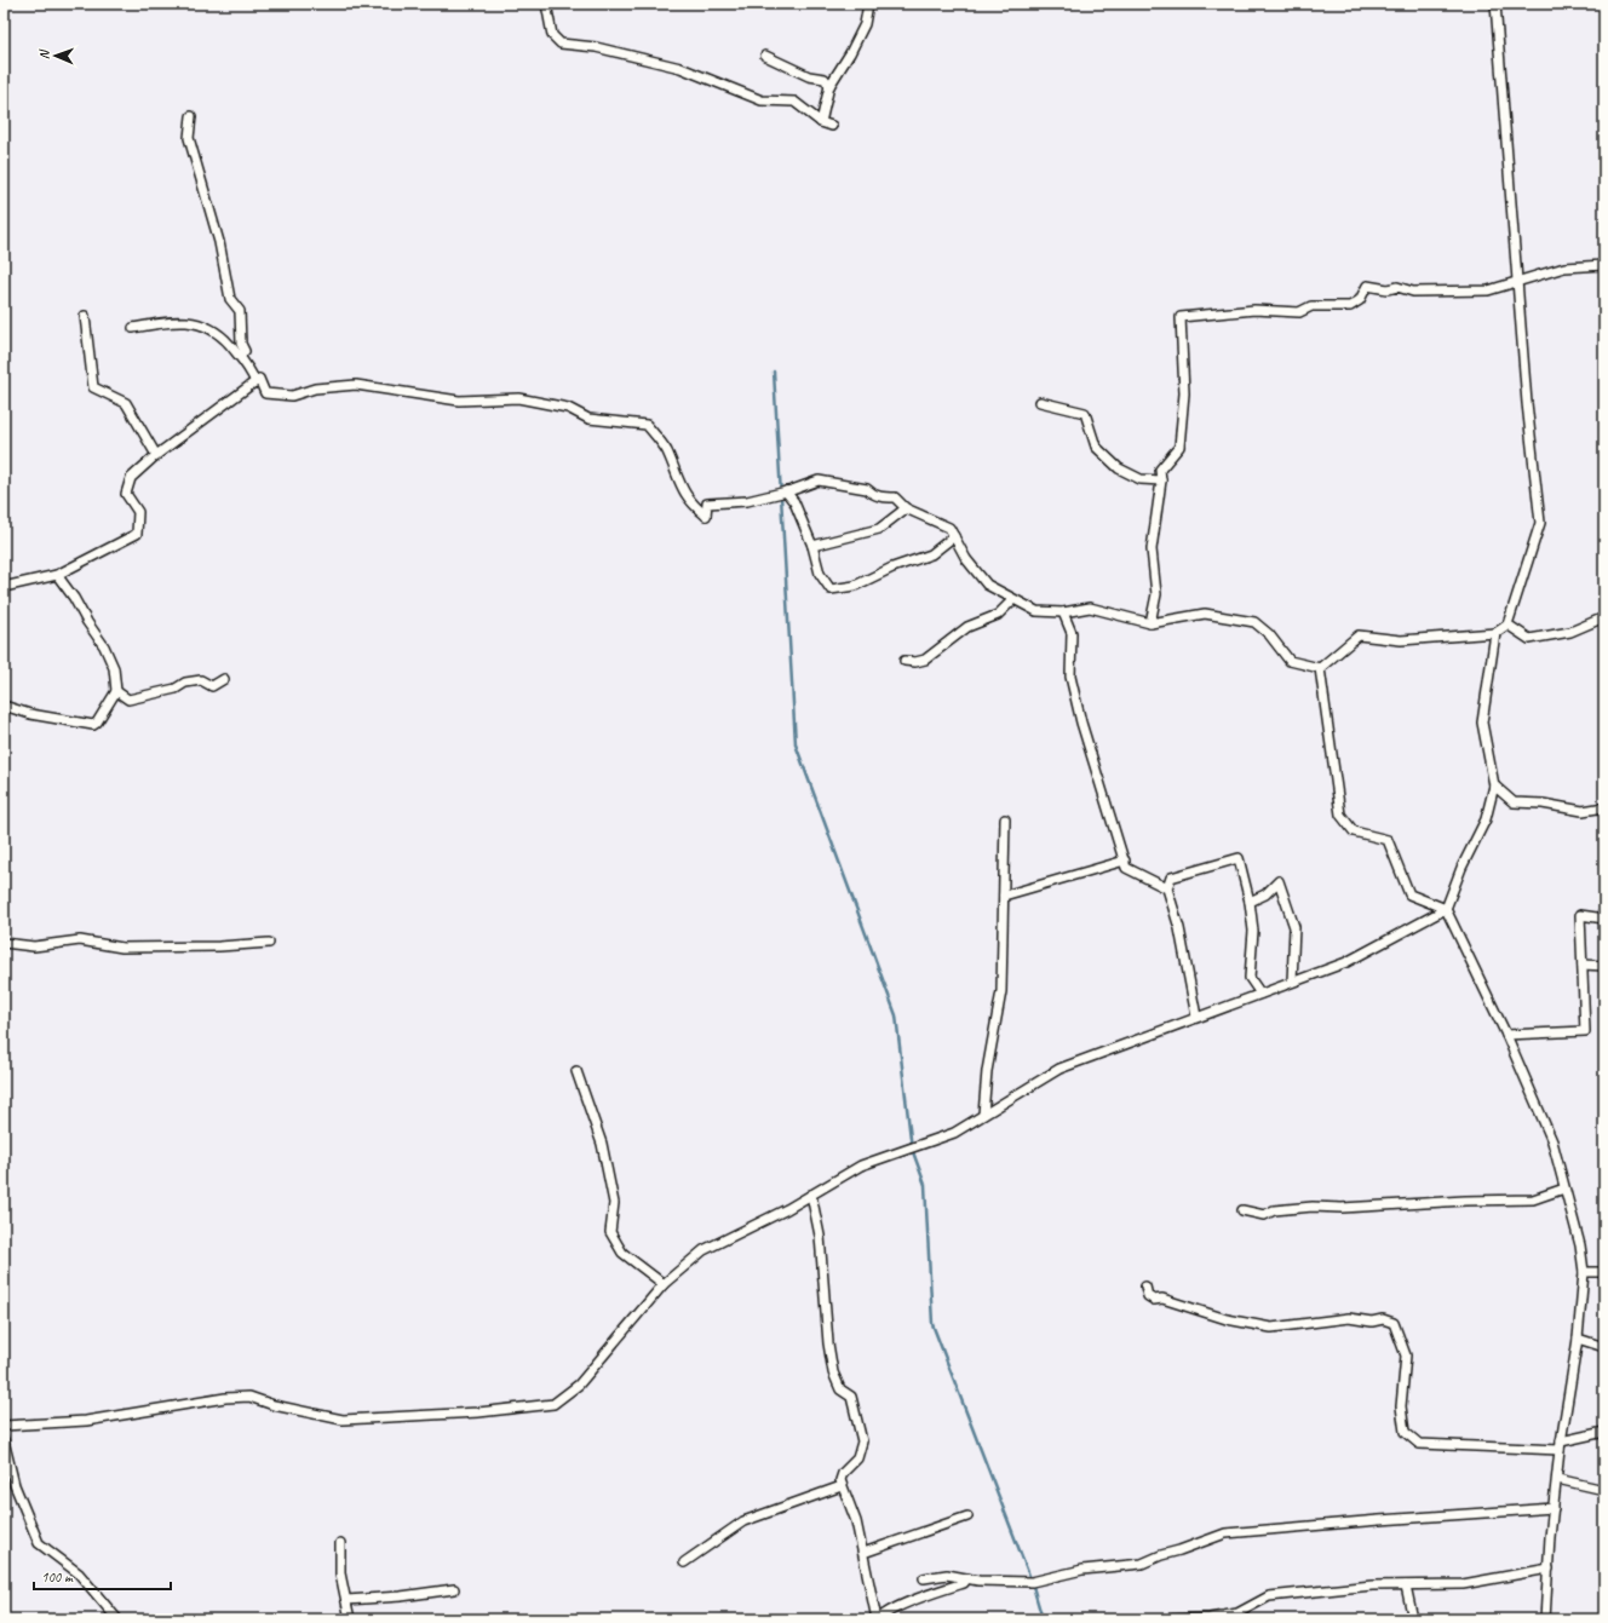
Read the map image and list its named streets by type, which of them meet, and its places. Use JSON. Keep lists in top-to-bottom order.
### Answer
{
  "scale_bar": "100 m",
  "north": "left"
}
